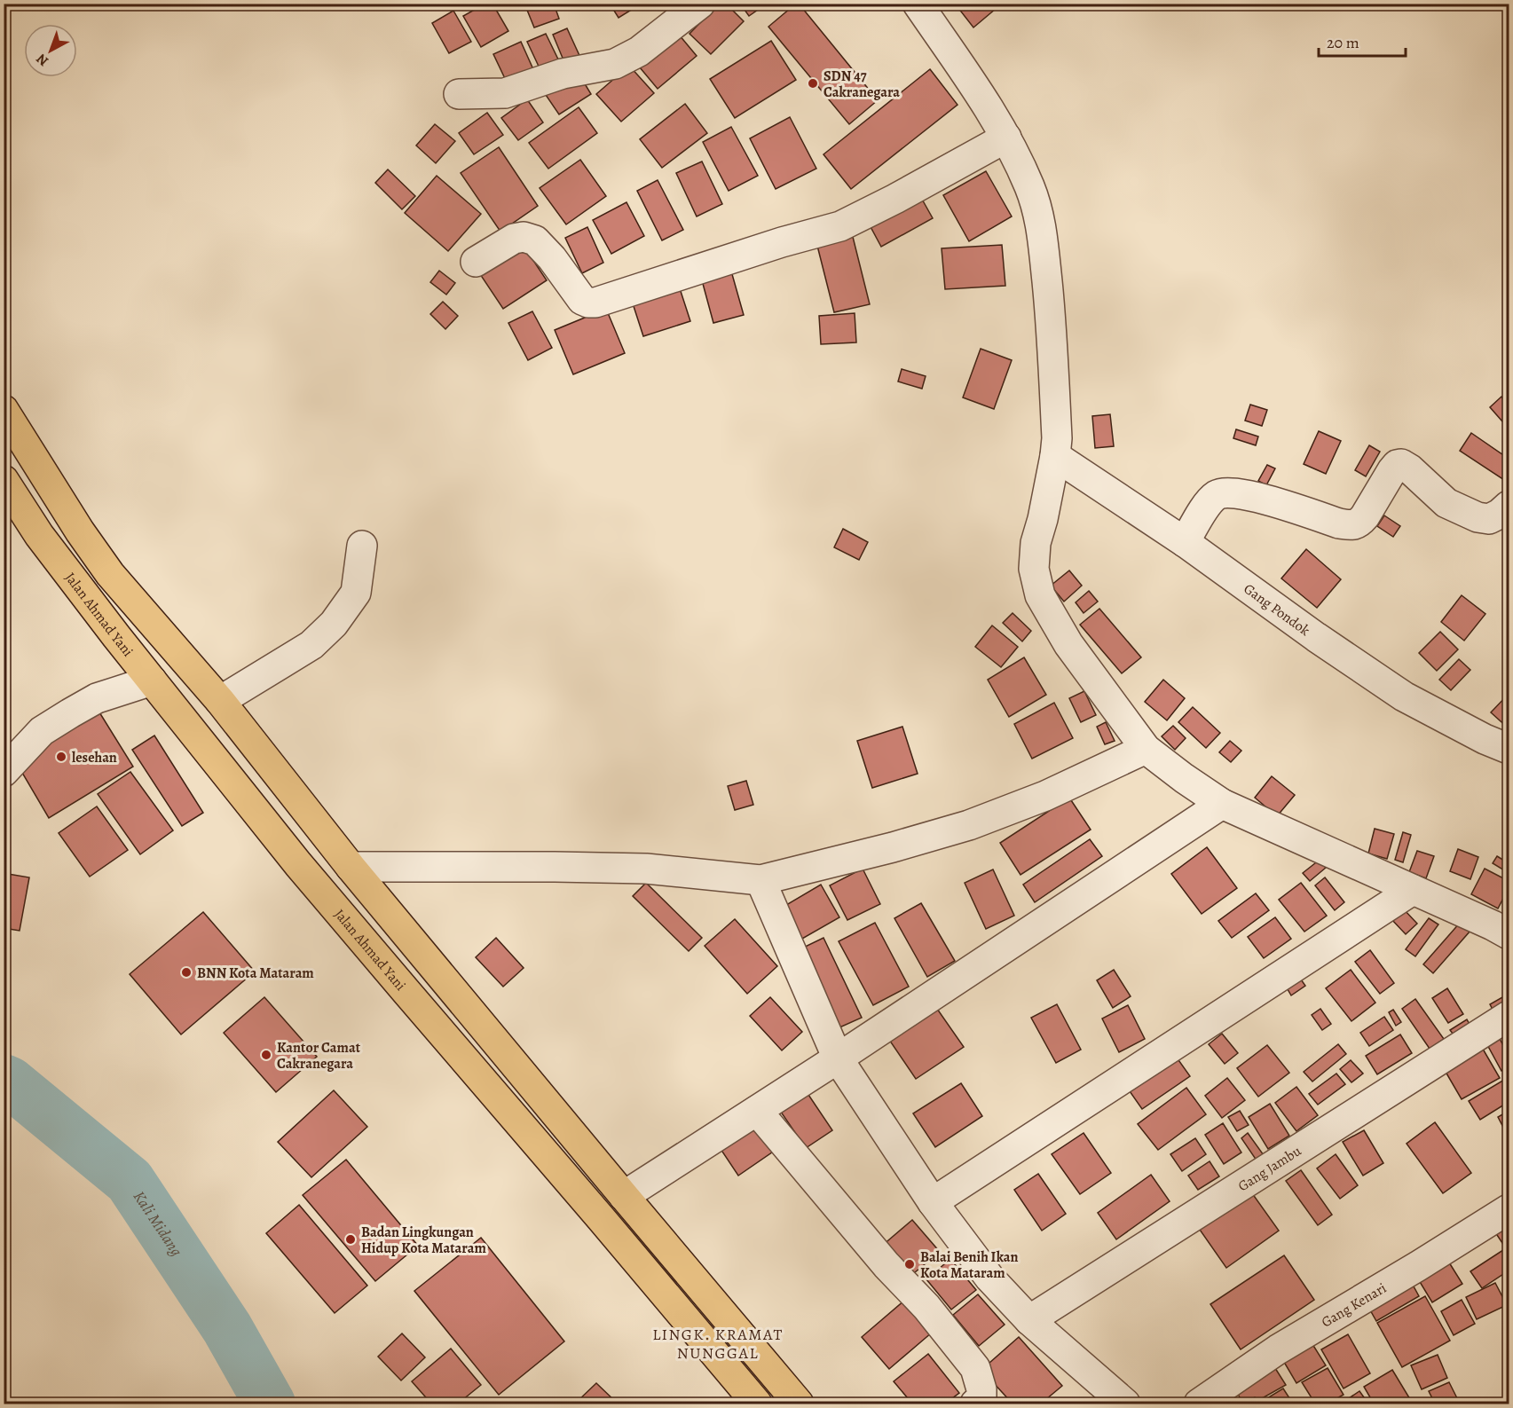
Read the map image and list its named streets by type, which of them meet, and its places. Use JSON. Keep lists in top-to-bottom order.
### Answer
{
  "streets": {
    "highway": ["Jalan Ahmad Yani"],
    "street": ["Gang Pondok", "Gang Jambu", "Gang Kenari"]
  },
  "districts": ["LINGK. KRAMAT NUNGGAL"],
  "water": ["Kali Midang"],
  "places": [
    "SDN 47 Cakranegara",
    "lesehan",
    "BNN Kota Mataram",
    "Kantor Camat Cakranegara",
    "Badan Lingkungan Hidup Kota Mataram",
    "Balai Benih Ikan Kota Mataram"
  ],
  "scale_bar": "20 m",
  "north": "bottom left"
}
